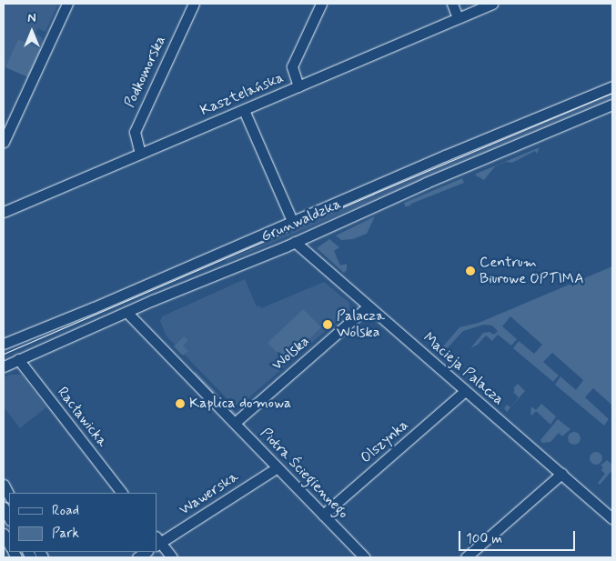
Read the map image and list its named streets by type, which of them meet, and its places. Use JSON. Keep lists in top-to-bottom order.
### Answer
{
  "streets": {
    "street": [
      "Podkomorska",
      "Kasztelańska",
      "Grunwaldzka",
      "Wolska",
      "Macieja Palacza",
      "Racławicka",
      "Olszynka",
      "Piotra Ściegiennego",
      "Wawerska"
    ]
  },
  "crossings": [
    ["Podkomorska", "Kasztelańska"],
    ["Grunwaldzka", "Macieja Palacza"],
    ["Grunwaldzka", "Racławicka"],
    ["Grunwaldzka", "Piotra Ściegiennego"],
    ["Wolska", "Macieja Palacza"],
    ["Wolska", "Piotra Ściegiennego"],
    ["Macieja Palacza", "Olszynka"],
    ["Olszynka", "Piotra Ściegiennego"],
    ["Piotra Ściegiennego", "Wawerska"]
  ],
  "places": ["Centrum Biurowe OPTIMA", "Palacza Wolska", "Kaplica domowa"],
  "legend": ["Road", "Park"],
  "scale_bar": "100 m",
  "north": "top"
}
